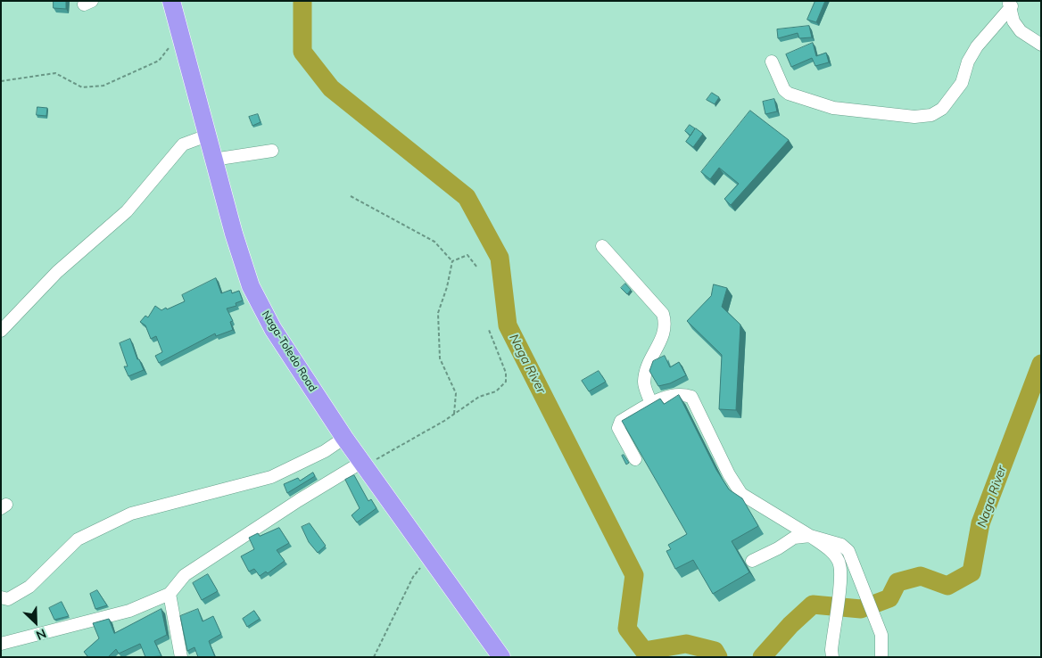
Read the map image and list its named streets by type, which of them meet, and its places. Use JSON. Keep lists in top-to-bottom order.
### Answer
{
  "streets": {
    "highway": ["Naga-Toledo Road"]
  },
  "water": ["Naga River"],
  "north": "bottom right"
}
